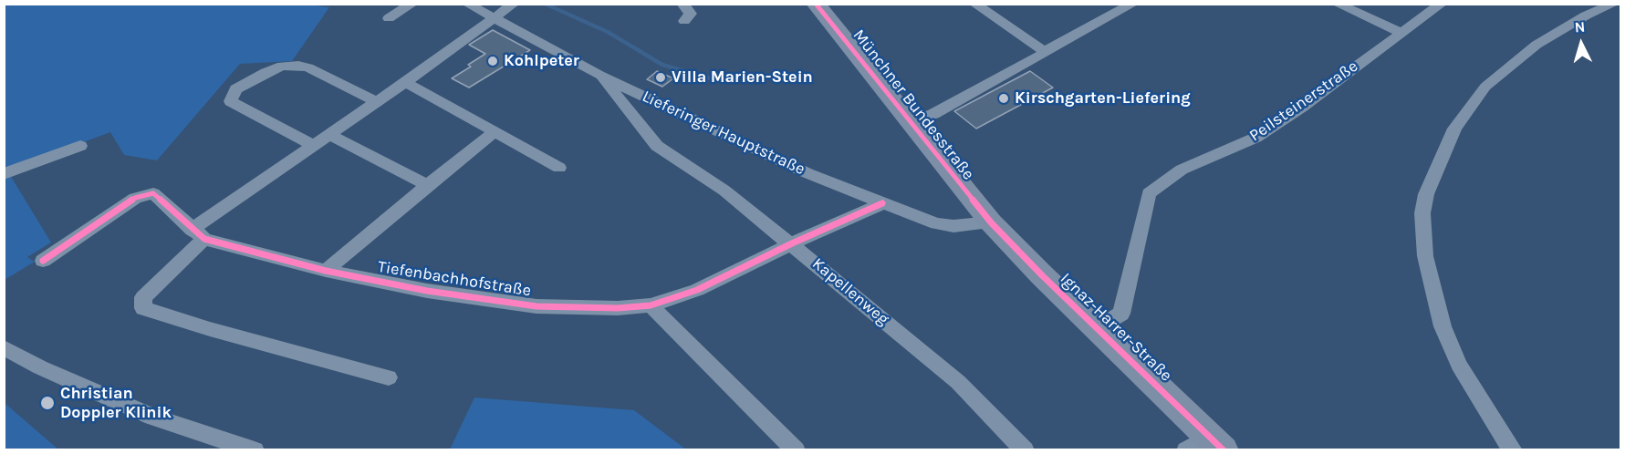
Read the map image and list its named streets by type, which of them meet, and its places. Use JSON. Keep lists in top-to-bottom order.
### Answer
{
  "streets": {
    "main road": ["Münchner Bundesstraße", "Ignaz-Harrer-Straße"],
    "street": [
      "Peilsteinerstraße",
      "Lieferinger Hauptstraße",
      "Tiefenbachhofstraße",
      "Kapellenweg"
    ]
  },
  "crossings": [
    ["Peilsteinerstraße", "Ignaz-Harrer-Straße"],
    ["Münchner Bundesstraße", "Lieferinger Hauptstraße"],
    ["Münchner Bundesstraße", "Ignaz-Harrer-Straße"],
    ["Lieferinger Hauptstraße", "Tiefenbachhofstraße"],
    ["Lieferinger Hauptstraße", "Kapellenweg"],
    ["Lieferinger Hauptstraße", "Ignaz-Harrer-Straße"],
    ["Tiefenbachhofstraße", "Kapellenweg"]
  ],
  "places": [
    "Kohlpeter",
    "Villa Marien-Stein",
    "Kirschgarten-Liefering",
    "Christian Doppler Klinik"
  ],
  "north": "top"
}
